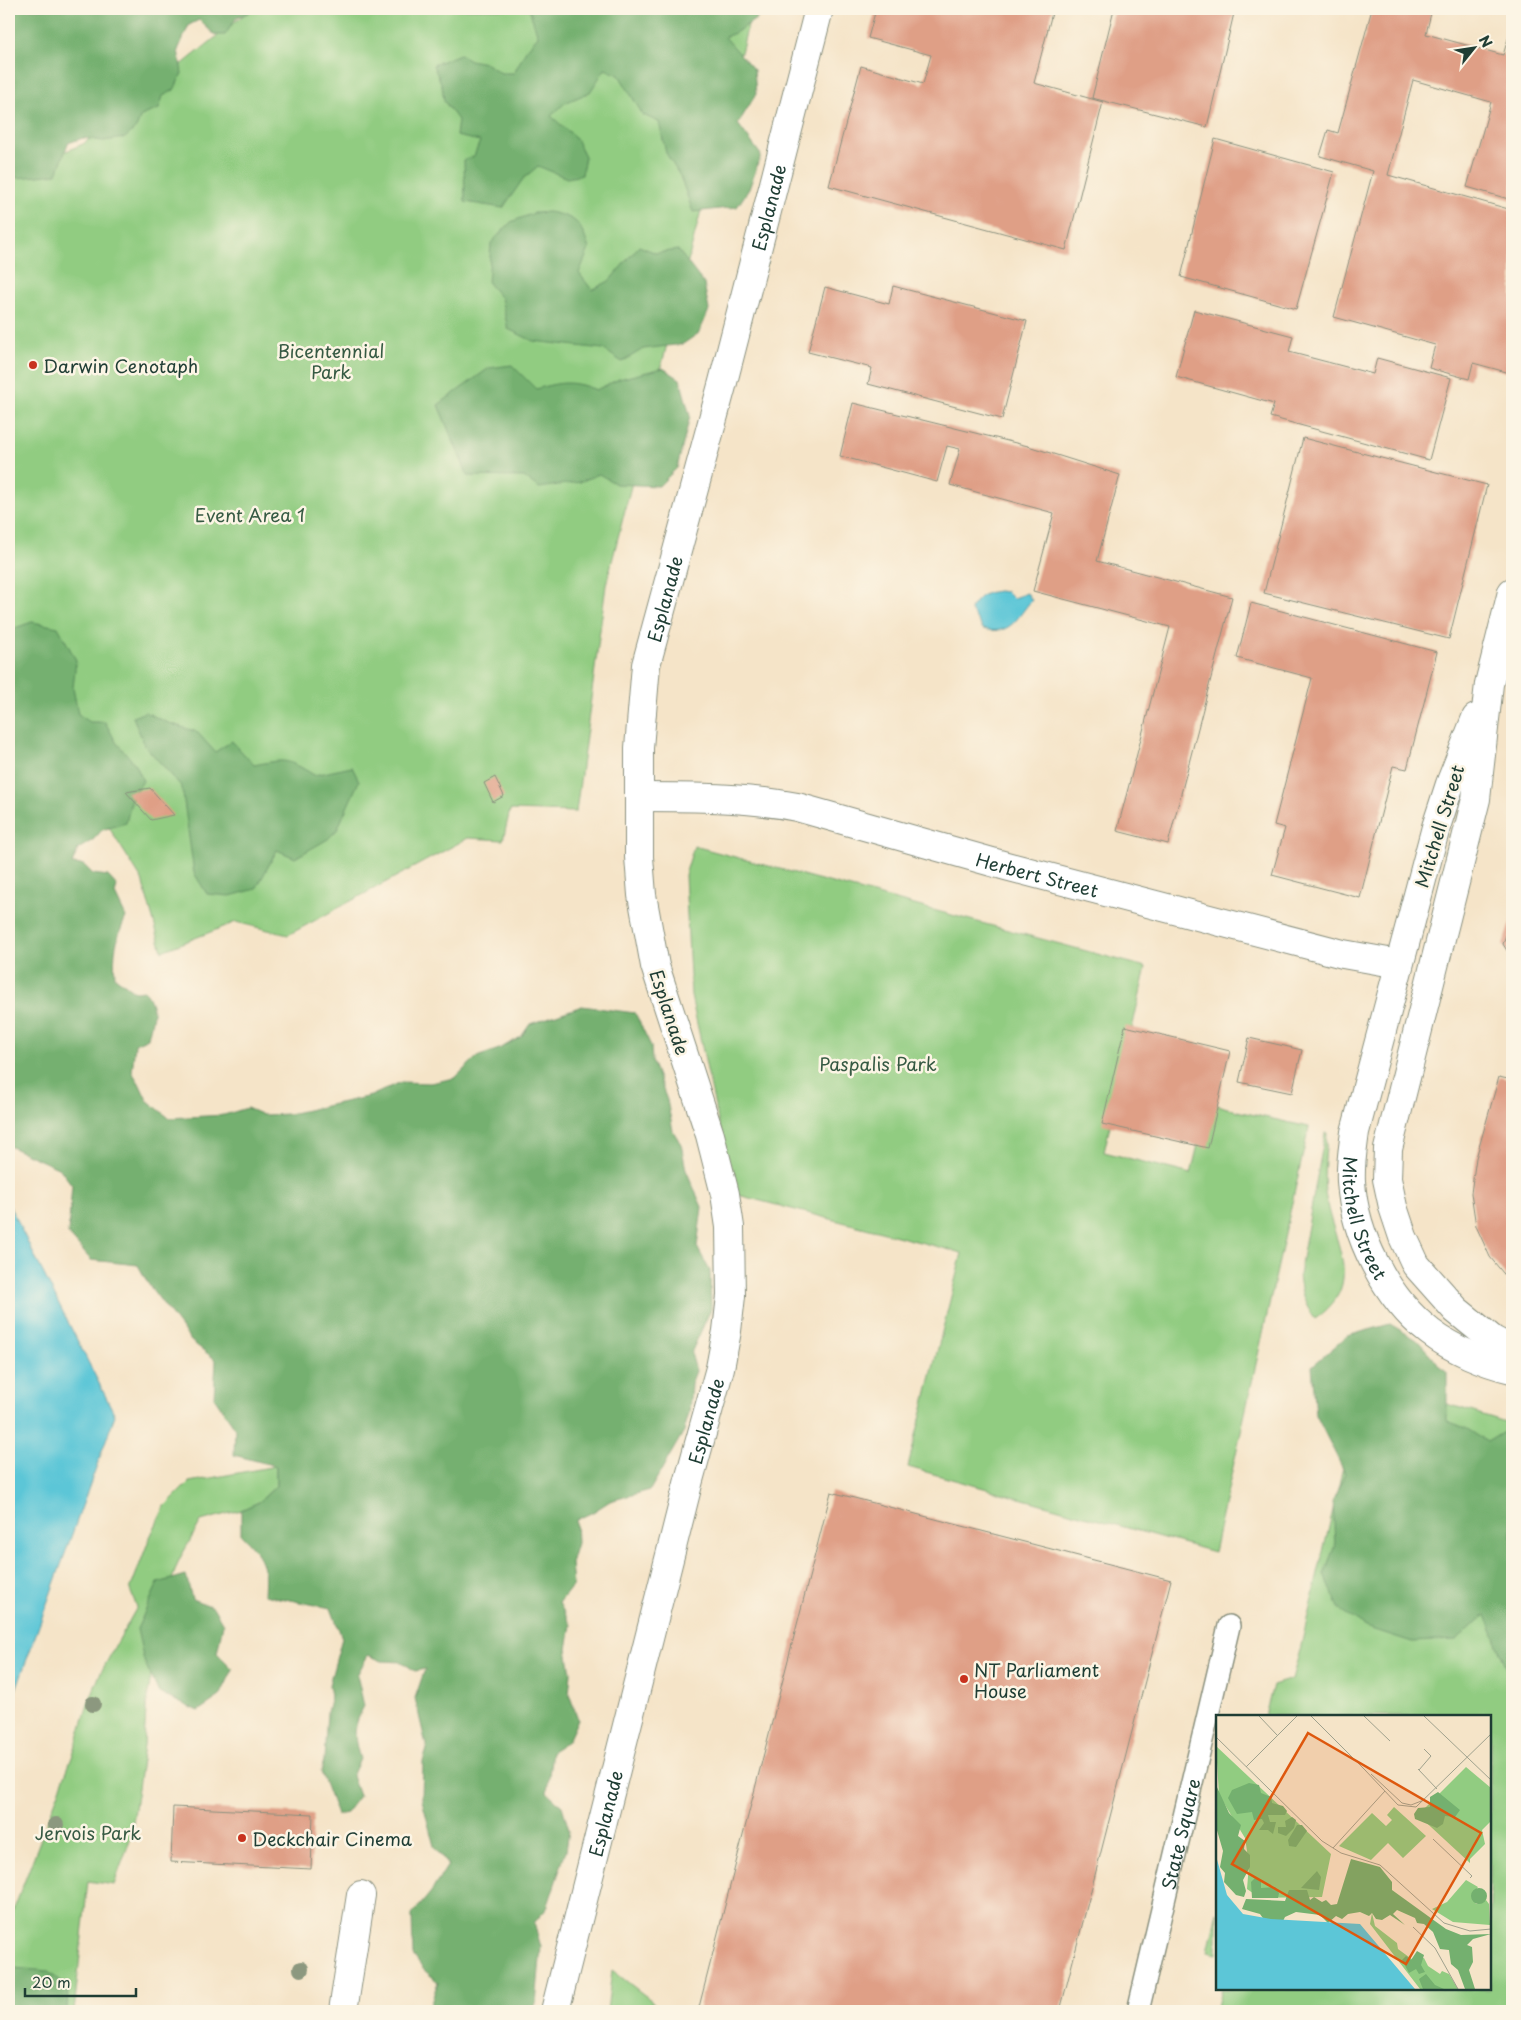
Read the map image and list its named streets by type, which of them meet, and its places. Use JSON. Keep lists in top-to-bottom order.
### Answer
{
  "streets": {
    "street": [
      "Esplanade",
      "Mitchell Street",
      "Herbert Street",
      "State Square"
    ]
  },
  "crossings": [
    ["Esplanade", "Herbert Street"],
    ["Mitchell Street", "Herbert Street"]
  ],
  "parks": [
    "Bicentennial Park",
    "Event Area 1",
    "Paspalis Park",
    "Jervois Park"
  ],
  "places": ["Darwin Cenotaph", "NT Parliament House", "Deckchair Cinema"],
  "scale_bar": "20 m",
  "north": "top right"
}
